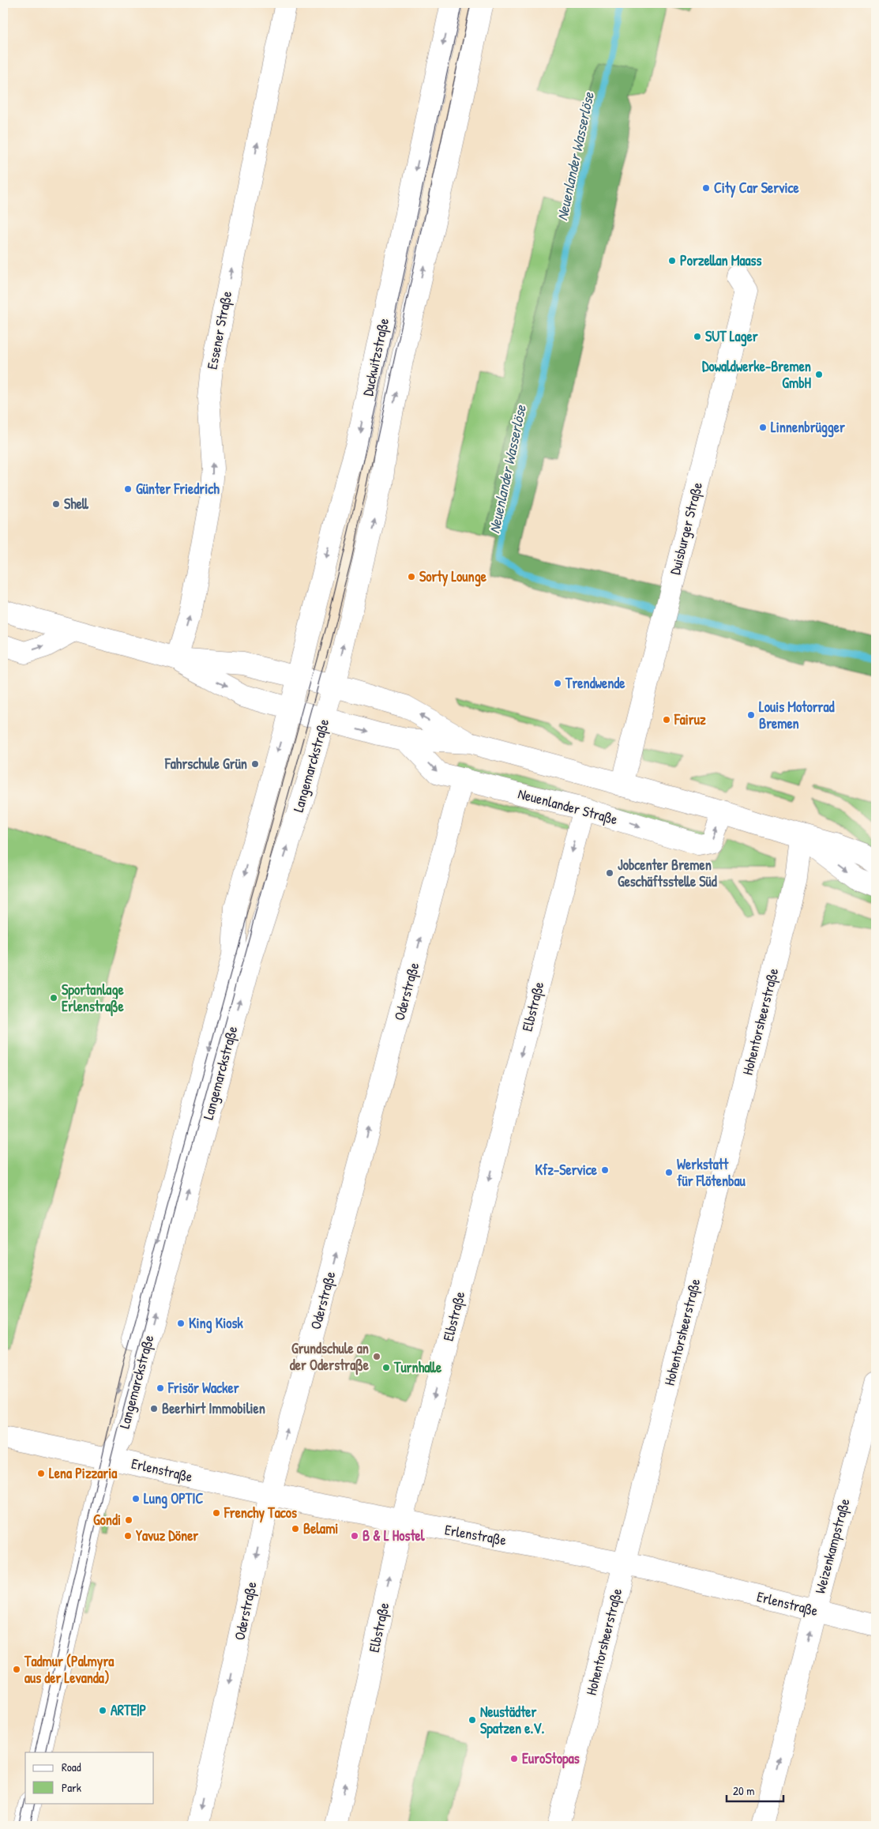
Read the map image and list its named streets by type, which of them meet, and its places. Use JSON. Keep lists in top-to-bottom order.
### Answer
{
  "streets": {
    "street": [
      "Essener Straße",
      "Duckwitzstraße",
      "Duisburger Straße",
      "Langemarckstraße",
      "Neuenlander Straße",
      "Oderstraße",
      "Elbstraße",
      "Hohentorsheerstraße",
      "Erlenstraße",
      "Weizenkampstraße"
    ]
  },
  "crossings": [
    ["Duckwitzstraße", "Langemarckstraße"],
    ["Langemarckstraße", "Erlenstraße"],
    ["Neuenlander Straße", "Oderstraße"],
    ["Neuenlander Straße", "Elbstraße"],
    ["Oderstraße", "Erlenstraße"],
    ["Elbstraße", "Erlenstraße"],
    ["Hohentorsheerstraße", "Erlenstraße"],
    ["Erlenstraße", "Weizenkampstraße"]
  ],
  "one_way": ["Essener Straße", "Weizenkampstraße"],
  "water": ["Neuenlander Wasserlöse"],
  "places": [
    "City Car Service",
    "Porzellan Maass",
    "SUT Lager",
    "Dowaldwerke-Bremen GmbH",
    "Linnenbrügger",
    "Günter Friedrich",
    "Shell",
    "Sorty Lounge",
    "Trendwende",
    "Louis Motorrad Bremen",
    "Fairuz",
    "Fahrschule Grün",
    "Jobcenter Bremen Geschäftsstelle Süd",
    "Sportanlage Erlenstraße",
    "Kfz-Service",
    "Werkstatt für Flötenbau",
    "King Kiosk",
    "Grundschule an der Oderstraße",
    "Turnhalle",
    "Frisör Wacker",
    "Beerhirt Immobilien",
    "Lena Pizzaria",
    "Lung OPTIC",
    "Frenchy Tacos",
    "Gondi",
    "Belami",
    "Yavuz Döner",
    "B & L Hostel",
    "Tadmur (Palmyra aus der Levanda)",
    "ARTE|P",
    "Neustädter Spatzen e.V.",
    "EuroStopas"
  ],
  "legend": ["Road", "Park"],
  "scale_bar": "20 m"
}
